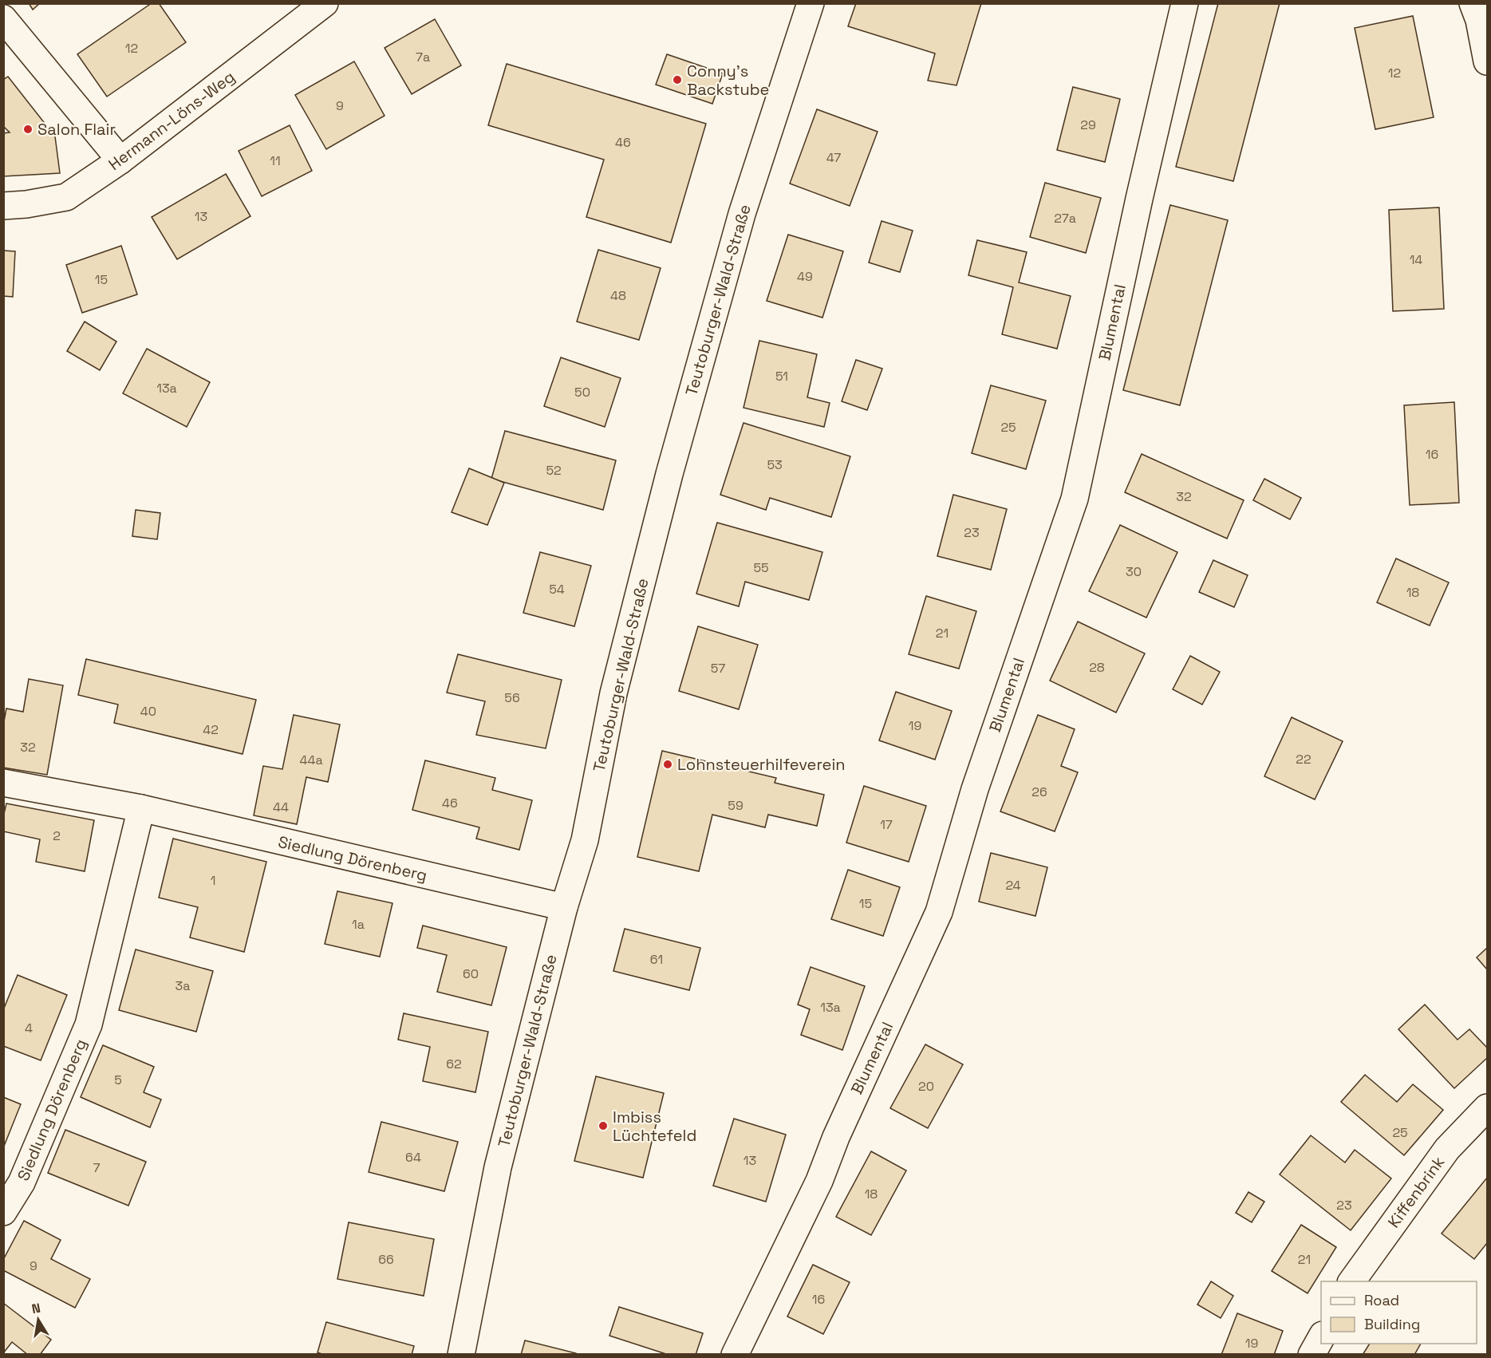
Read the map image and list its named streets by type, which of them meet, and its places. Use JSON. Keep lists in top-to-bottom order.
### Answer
{
  "streets": {
    "street": [
      "Hermann-Löns-Weg",
      "Teutoburger-Wald-Straße",
      "Blumental",
      "Siedlung Dörenberg",
      "Kiffenbrink"
    ]
  },
  "crossings": [
    ["Teutoburger-Wald-Straße", "Siedlung Dörenberg"]
  ],
  "places": [
    "Conny's Backstube",
    "Salon Flair",
    "Lohnsteuerhilfeverein",
    "Imbiss Lüchtefeld"
  ],
  "house_numbers": [
    "12",
    "7a",
    "12",
    "9",
    "29",
    "46",
    "47",
    "11",
    "13",
    "27a",
    "14",
    "49",
    "15",
    "48",
    "51",
    "13a",
    "50",
    "25",
    "16",
    "53",
    "52",
    "32",
    "23",
    "55",
    "30",
    "54",
    "18",
    "21",
    "28",
    "57",
    "56",
    "40",
    "19",
    "42",
    "32",
    "22",
    "44a",
    "26",
    "46",
    "59",
    "44",
    "17",
    "2",
    "1",
    "24",
    "15",
    "1a",
    "61",
    "60",
    "3a",
    "13a",
    "4",
    "62",
    "5",
    "20",
    "25",
    "64",
    "13",
    "7",
    "18",
    "23",
    "66",
    "21",
    "9",
    "16",
    "19"
  ],
  "legend": ["Road", "Building"],
  "north": "top"
}
